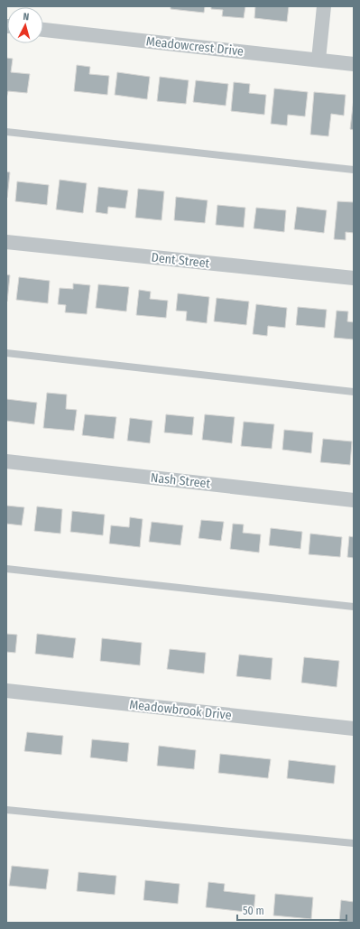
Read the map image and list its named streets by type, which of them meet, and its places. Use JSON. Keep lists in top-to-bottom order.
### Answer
{
  "streets": {
    "street": [
      "Meadowcrest Drive",
      "Dent Street",
      "Nash Street",
      "Meadowbrook Drive"
    ]
  },
  "scale_bar": "50 m",
  "north": "top"
}
